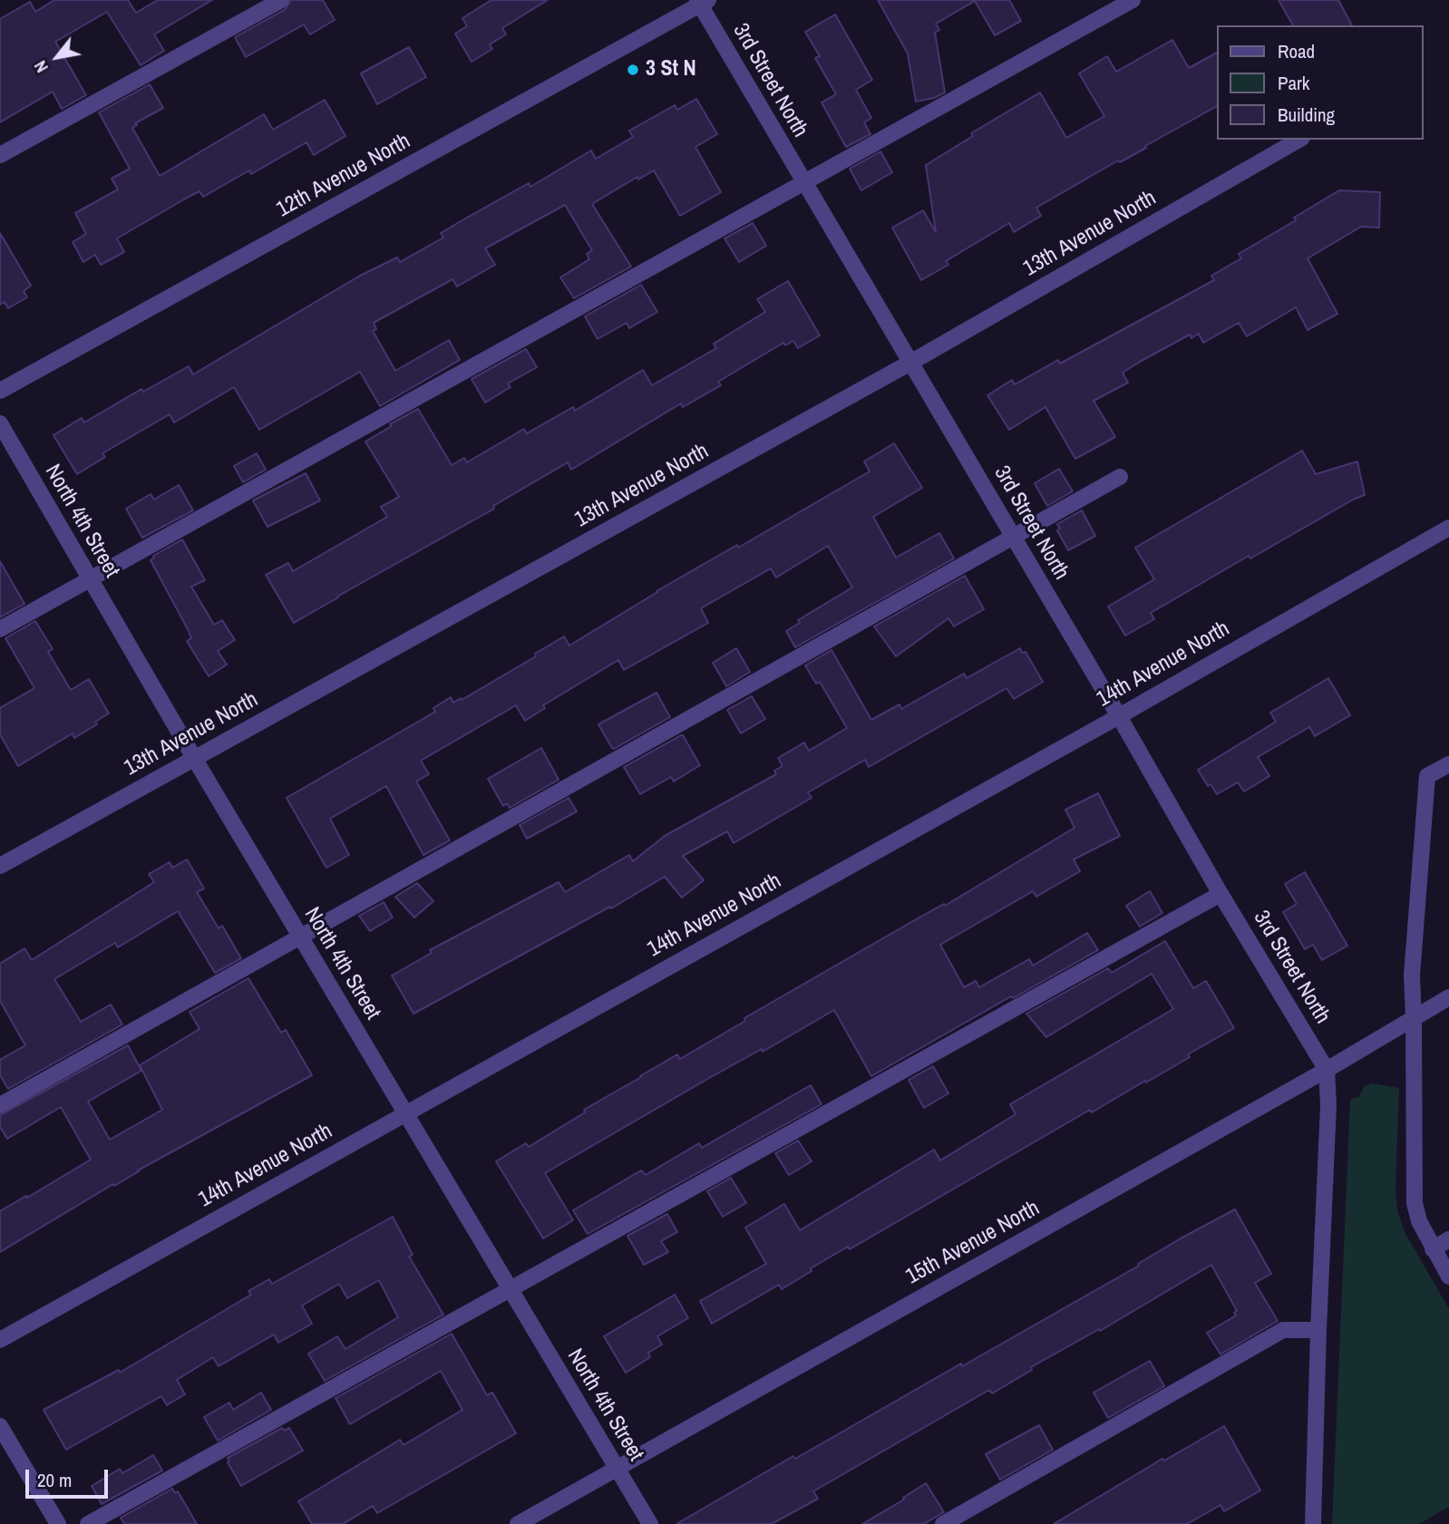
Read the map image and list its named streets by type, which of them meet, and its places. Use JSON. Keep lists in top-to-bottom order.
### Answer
{
  "streets": {
    "street": [
      "3rd Street North",
      "12th Avenue North",
      "13th Avenue North",
      "North 4th Street",
      "14th Avenue North",
      "15th Avenue North"
    ]
  },
  "crossings": [
    ["3rd Street North", "12th Avenue North"],
    ["3rd Street North", "13th Avenue North"],
    ["3rd Street North", "14th Avenue North"],
    ["3rd Street North", "15th Avenue North"],
    ["13th Avenue North", "North 4th Street"],
    ["North 4th Street", "14th Avenue North"],
    ["North 4th Street", "15th Avenue North"]
  ],
  "places": ["3 St N"],
  "legend": ["Road", "Park", "Building"],
  "scale_bar": "20 m",
  "north": "bottom left"
}
